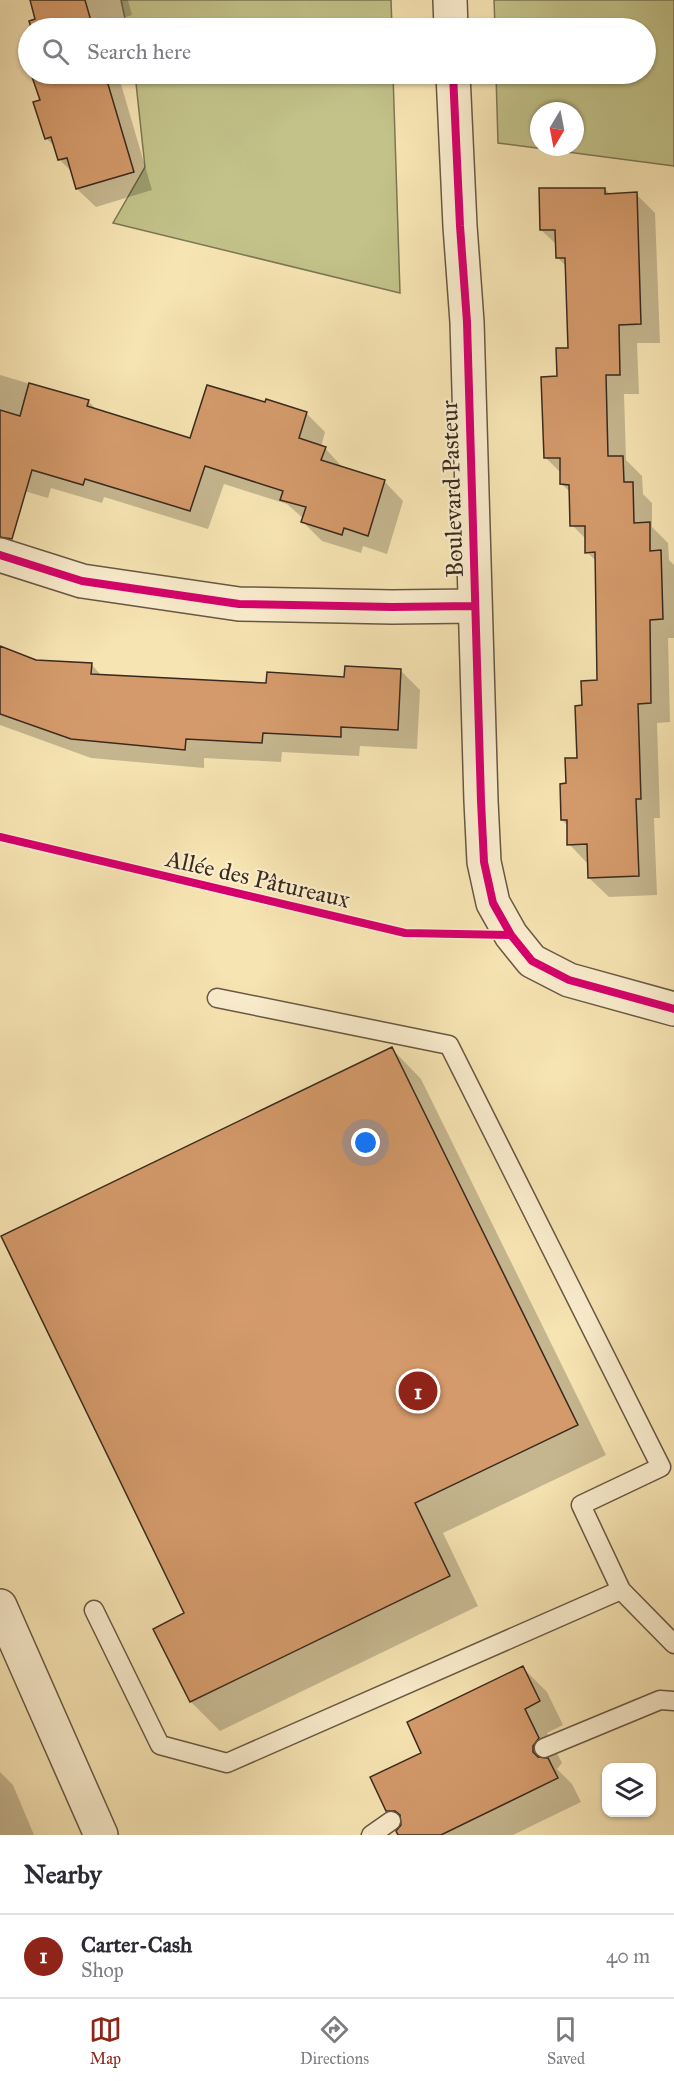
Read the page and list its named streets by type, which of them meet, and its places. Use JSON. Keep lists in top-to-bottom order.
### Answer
{
  "streets": {
    "street": ["Boulevard Pasteur"],
    "cycle path": ["Allée des Pâtureaux"]
  },
  "north": "bottom",
  "page": {
    "search": "Search here",
    "pins": "1",
    "heading": "Nearby",
    "list": [
      {
        "mark": "1",
        "name": "Carter-Cash",
        "note": "Shop",
        "value": "40 m"
      }
    ],
    "nav": ["Map", "Directions", "Saved"]
  }
}
